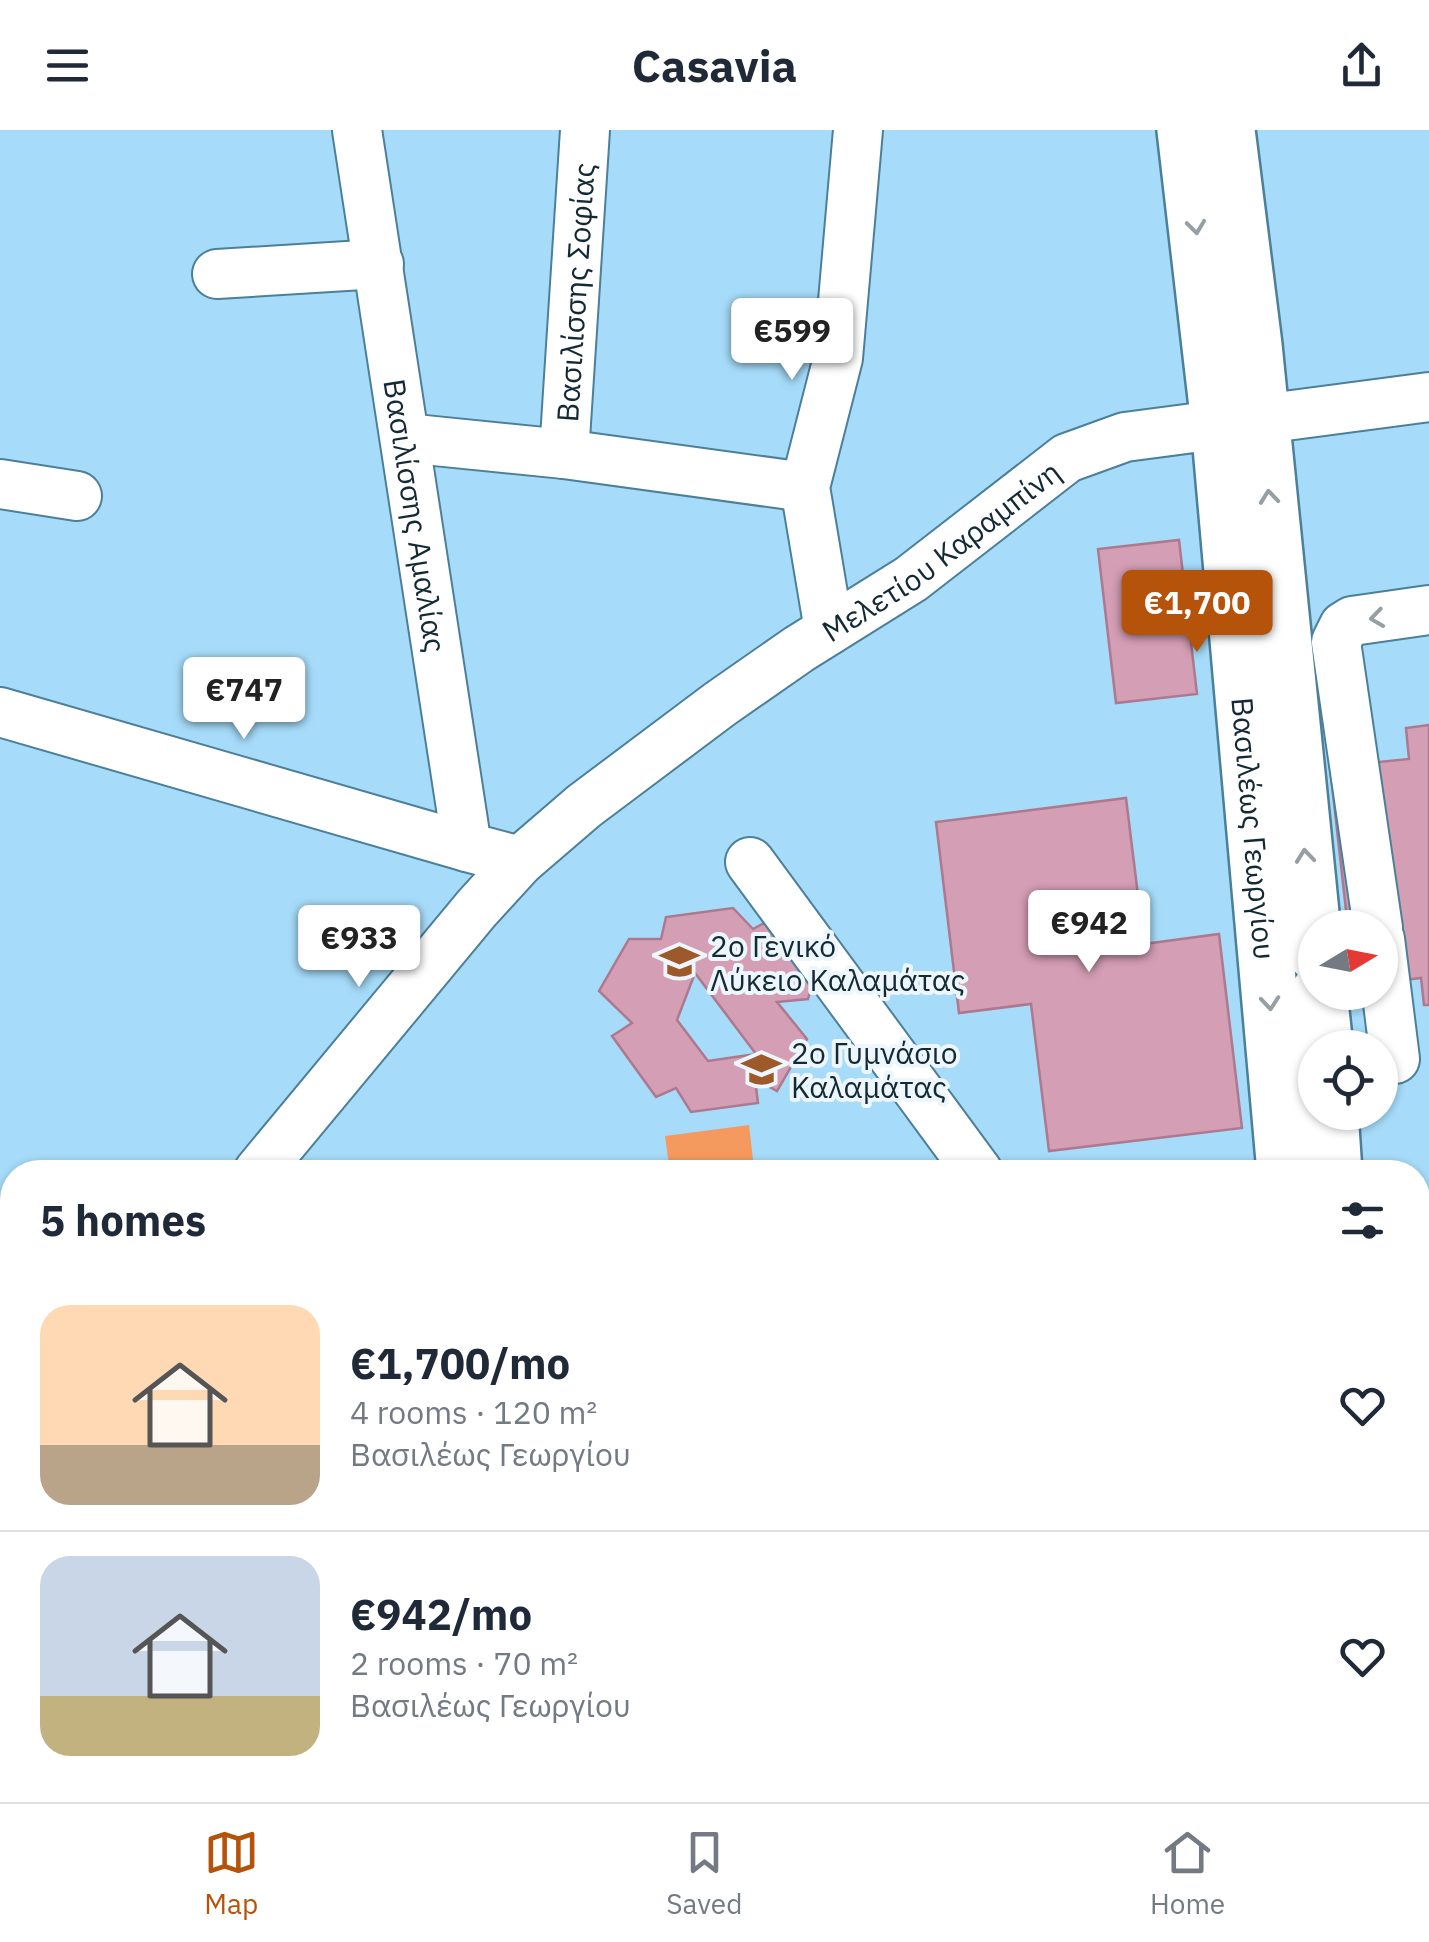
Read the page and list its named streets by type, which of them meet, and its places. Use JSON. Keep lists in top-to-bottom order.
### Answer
{
  "streets": {
    "main road": ["Βασιλέως Γεωργίου"],
    "street": ["Βασιλίσσης Σοφίας", "Βασιλίσσης Αμαλίας", "Μελετίου Καραμπίνη"]
  },
  "crossings": [
    ["Μελετίου Καραμπίνη", "Βασιλέως Γεωργίου"]
  ],
  "places": {
    "school or university": ["2ο Γενικό Λύκειο Καλαμάτας", "2ο Γυμνάσιο Καλαμάτας"]
  },
  "north": "right",
  "page": {
    "header": "Casavia",
    "price": [
      "€599",
      "€1,700",
      "€747",
      "€942",
      "€933"
    ],
    "heading": "5 homes",
    "list": [
      {
        "name": "€1,700/mo",
        "note": "4 rooms · 120 m² · Βασιλέως Γεωργίου"
      },
      {
        "name": "€942/mo",
        "note": "2 rooms · 70 m² · Βασιλέως Γεωργίου"
      }
    ],
    "tabs": ["Map", "Saved", "Home"]
  }
}
